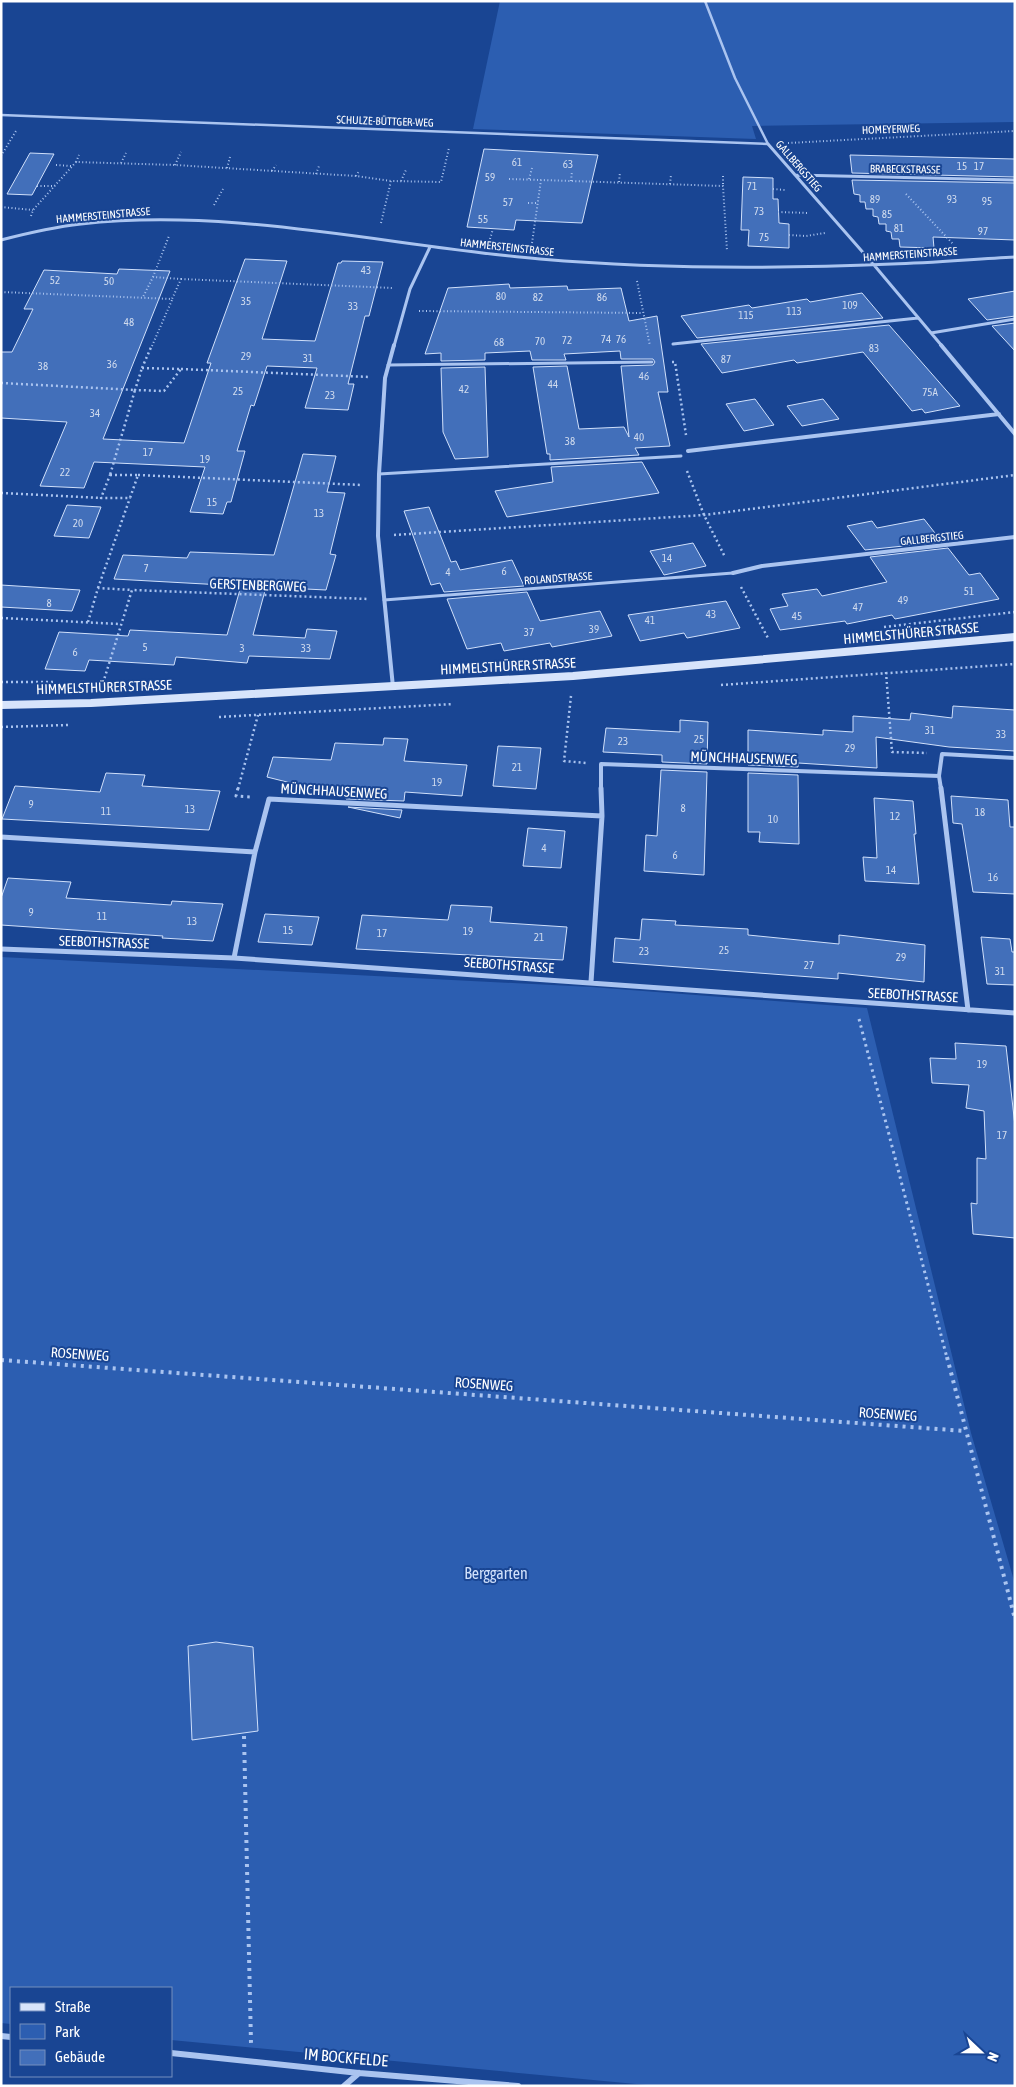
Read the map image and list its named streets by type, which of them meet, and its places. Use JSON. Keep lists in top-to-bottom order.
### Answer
{
  "streets": {
    "street": [
      "GALLBERGSTIEG",
      "BRABECKSTRASSE",
      "HAMMERSTEINSTRASSE",
      "HIMMELSTHÜRER STRASSE",
      "MÜNCHHAUSENWEG",
      "SEEBOTHSTRASSE",
      "IM BOCKFELDE"
    ],
    "lane": ["SCHULZE-BÜTTGER-WEG", "ROLANDSTRASSE"],
    "path": ["HOMEYERWEG", "GERSTENBERGWEG", "ROSENWEG"]
  },
  "crossings": [
    ["SCHULZE-BÜTTGER-WEG", "HOMEYERWEG"],
    ["SCHULZE-BÜTTGER-WEG", "GALLBERGSTIEG"],
    ["HOMEYERWEG", "GALLBERGSTIEG"],
    ["GALLBERGSTIEG", "BRABECKSTRASSE"],
    ["GALLBERGSTIEG", "HAMMERSTEINSTRASSE"],
    ["GALLBERGSTIEG", "ROLANDSTRASSE"],
    ["ROLANDSTRASSE", "GERSTENBERGWEG"],
    ["MÜNCHHAUSENWEG", "SEEBOTHSTRASSE"]
  ],
  "parks": ["Berggarten"],
  "house_numbers": [
    "61",
    "63",
    "15",
    "17",
    "59",
    "71",
    "89",
    "93",
    "95",
    "57",
    "73",
    "85",
    "55",
    "81",
    "97",
    "75",
    "43",
    "52",
    "50",
    "80",
    "82",
    "86",
    "35",
    "109",
    "33",
    "113",
    "115",
    "48",
    "74",
    "76",
    "72",
    "70",
    "68",
    "83",
    "29",
    "31",
    "87",
    "36",
    "38",
    "46",
    "44",
    "42",
    "25",
    "75A",
    "23",
    "34",
    "40",
    "38",
    "17",
    "19",
    "22",
    "15",
    "13",
    "20",
    "14",
    "7",
    "6",
    "4",
    "51",
    "49",
    "8",
    "47",
    "43",
    "45",
    "41",
    "39",
    "37",
    "5",
    "3",
    "33",
    "6",
    "31",
    "33",
    "25",
    "23",
    "29",
    "21",
    "19",
    "9",
    "8",
    "13",
    "11",
    "18",
    "12",
    "10",
    "4",
    "6",
    "14",
    "16",
    "9",
    "11",
    "13",
    "15",
    "19",
    "17",
    "21",
    "25",
    "23",
    "29",
    "27",
    "31",
    "19",
    "17"
  ],
  "legend": ["Straße", "Park", "Gebäude"],
  "north": "right"
}
